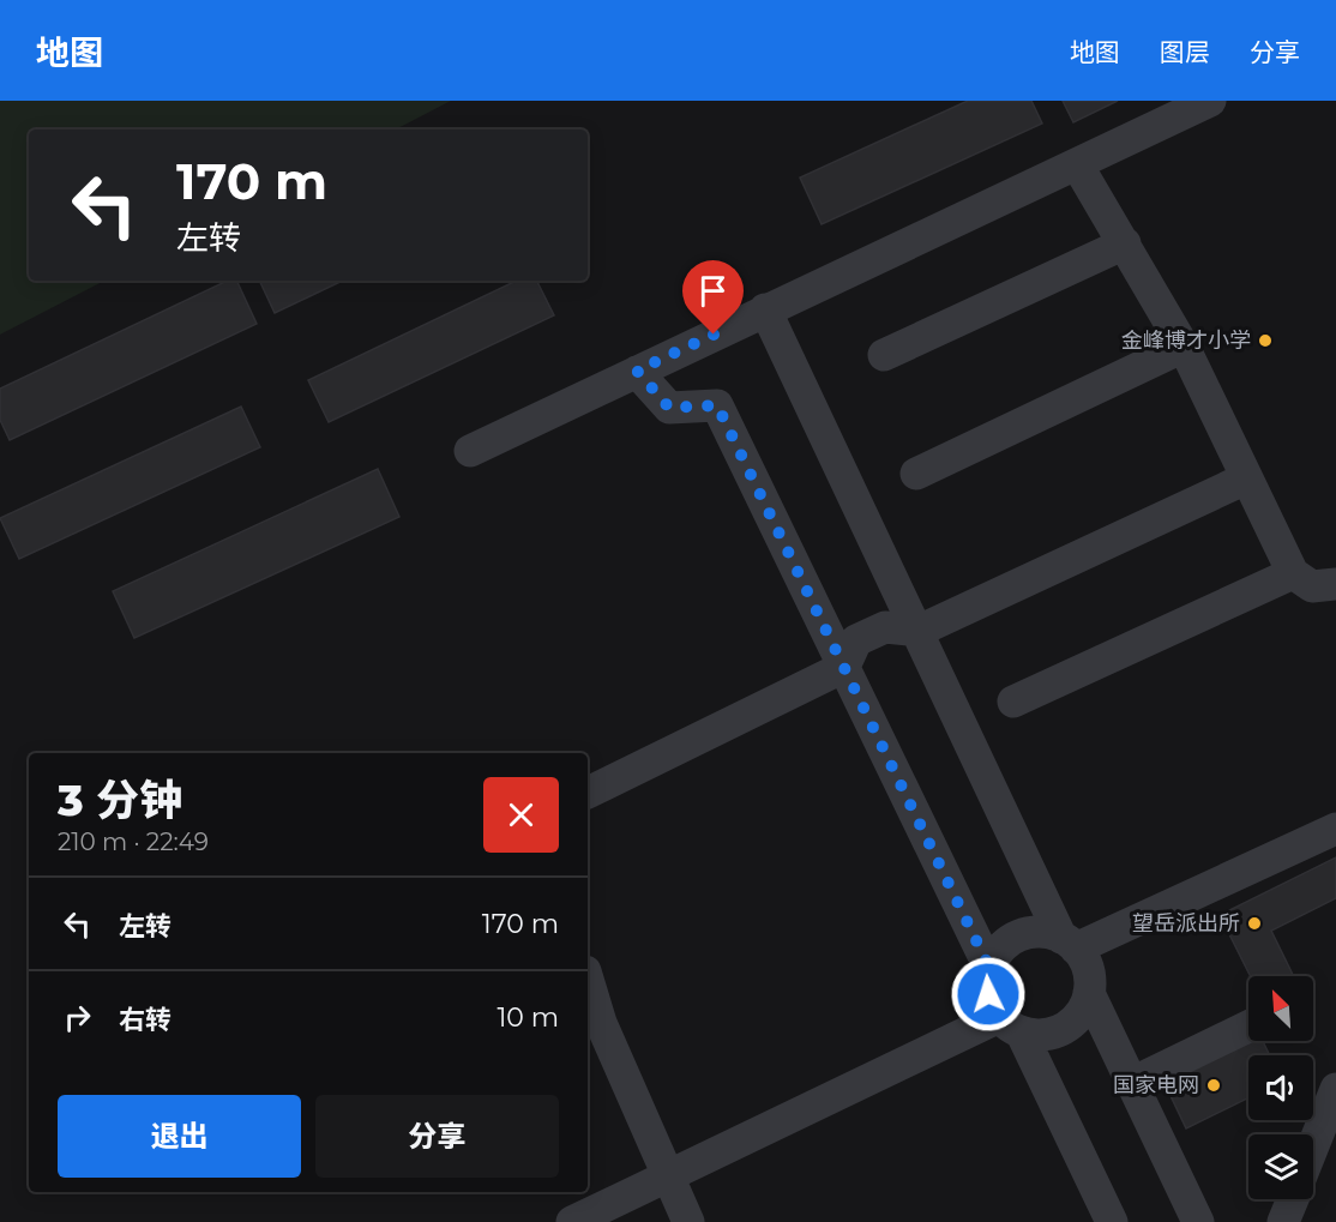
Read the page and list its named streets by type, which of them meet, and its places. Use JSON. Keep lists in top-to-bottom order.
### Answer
{
  "places": ["金峰博才小学", "望岳派出所", "国家电网"],
  "north": "top left",
  "page": {
    "header": "地图",
    "nav": ["地图", "图层", "分享"],
    "turn": ["170 m", "左转"],
    "heading": ["3 分钟", "210 m · 22:49"],
    "list": [
      {
        "name": "左转",
        "value": "170 m"
      },
      {
        "name": "右转",
        "value": "10 m"
      }
    ],
    "buttons": ["退出", "分享"]
  }
}
